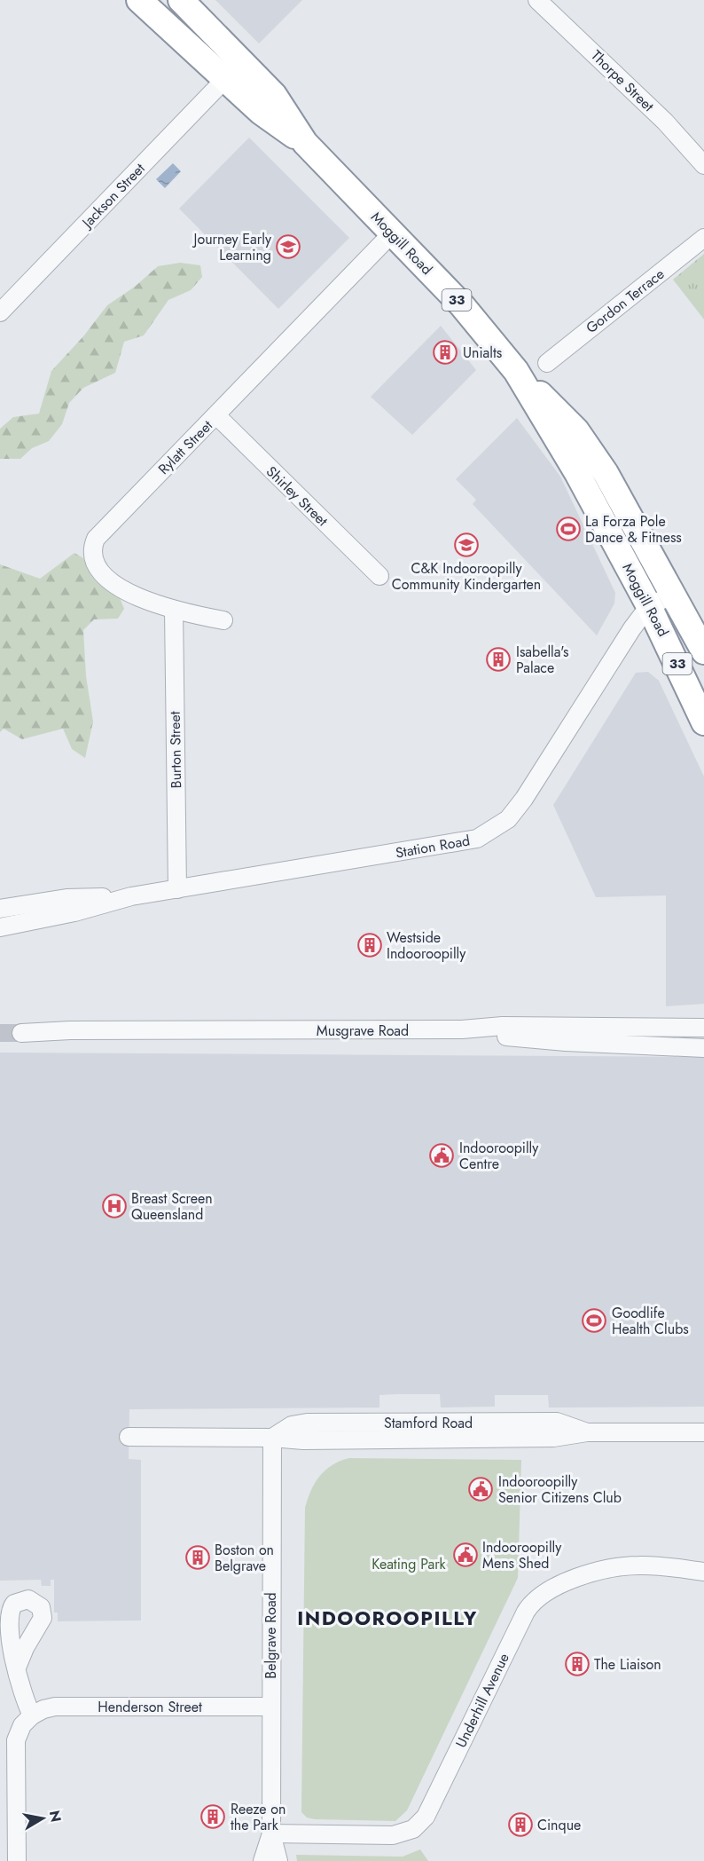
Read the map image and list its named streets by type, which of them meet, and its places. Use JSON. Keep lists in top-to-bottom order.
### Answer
{
  "streets": {
    "highway": ["Moggill Road", "33"],
    "street": [
      "Thorpe Street",
      "Jackson Street",
      "Gordon Terrace",
      "Rylatt Street",
      "Shirley Street",
      "Burton Street",
      "Station Road",
      "Musgrave Road",
      "Stamford Road",
      "Belgrave Road",
      "Underhill Avenue",
      "Henderson Street"
    ]
  },
  "crossings": [
    ["Jackson Street", "Moggill Road"],
    ["Moggill Road", "Rylatt Street"],
    ["Moggill Road", "Station Road"],
    ["Rylatt Street", "Shirley Street"],
    ["Rylatt Street", "Burton Street"],
    ["Burton Street", "Station Road"],
    ["Stamford Road", "Belgrave Road"],
    ["Belgrave Road", "Underhill Avenue"],
    ["Belgrave Road", "Henderson Street"]
  ],
  "districts": ["INDOOROOPILLY"],
  "parks": ["Keating Park"],
  "places": {
    "school or university": ["Journey Early Learning", "C&K Indooroopilly Community Kindergarten"],
    "building": [
      "Unialts",
      "Isabella's Palace",
      "Westside Indooroopilly",
      "Boston on Belgrave",
      "The Liaison",
      "Reeze on the Park",
      "Cinque"
    ],
    "sports": ["La Forza Pole Dance & Fitness", "Goodlife Health Clubs"],
    "public building": ["Indooroopilly Centre", "Indooroopilly Senior Citizens Club", "Indooroopilly Mens Shed"],
    "hospital": ["Breast Screen Queensland"]
  },
  "north": "right"
}
